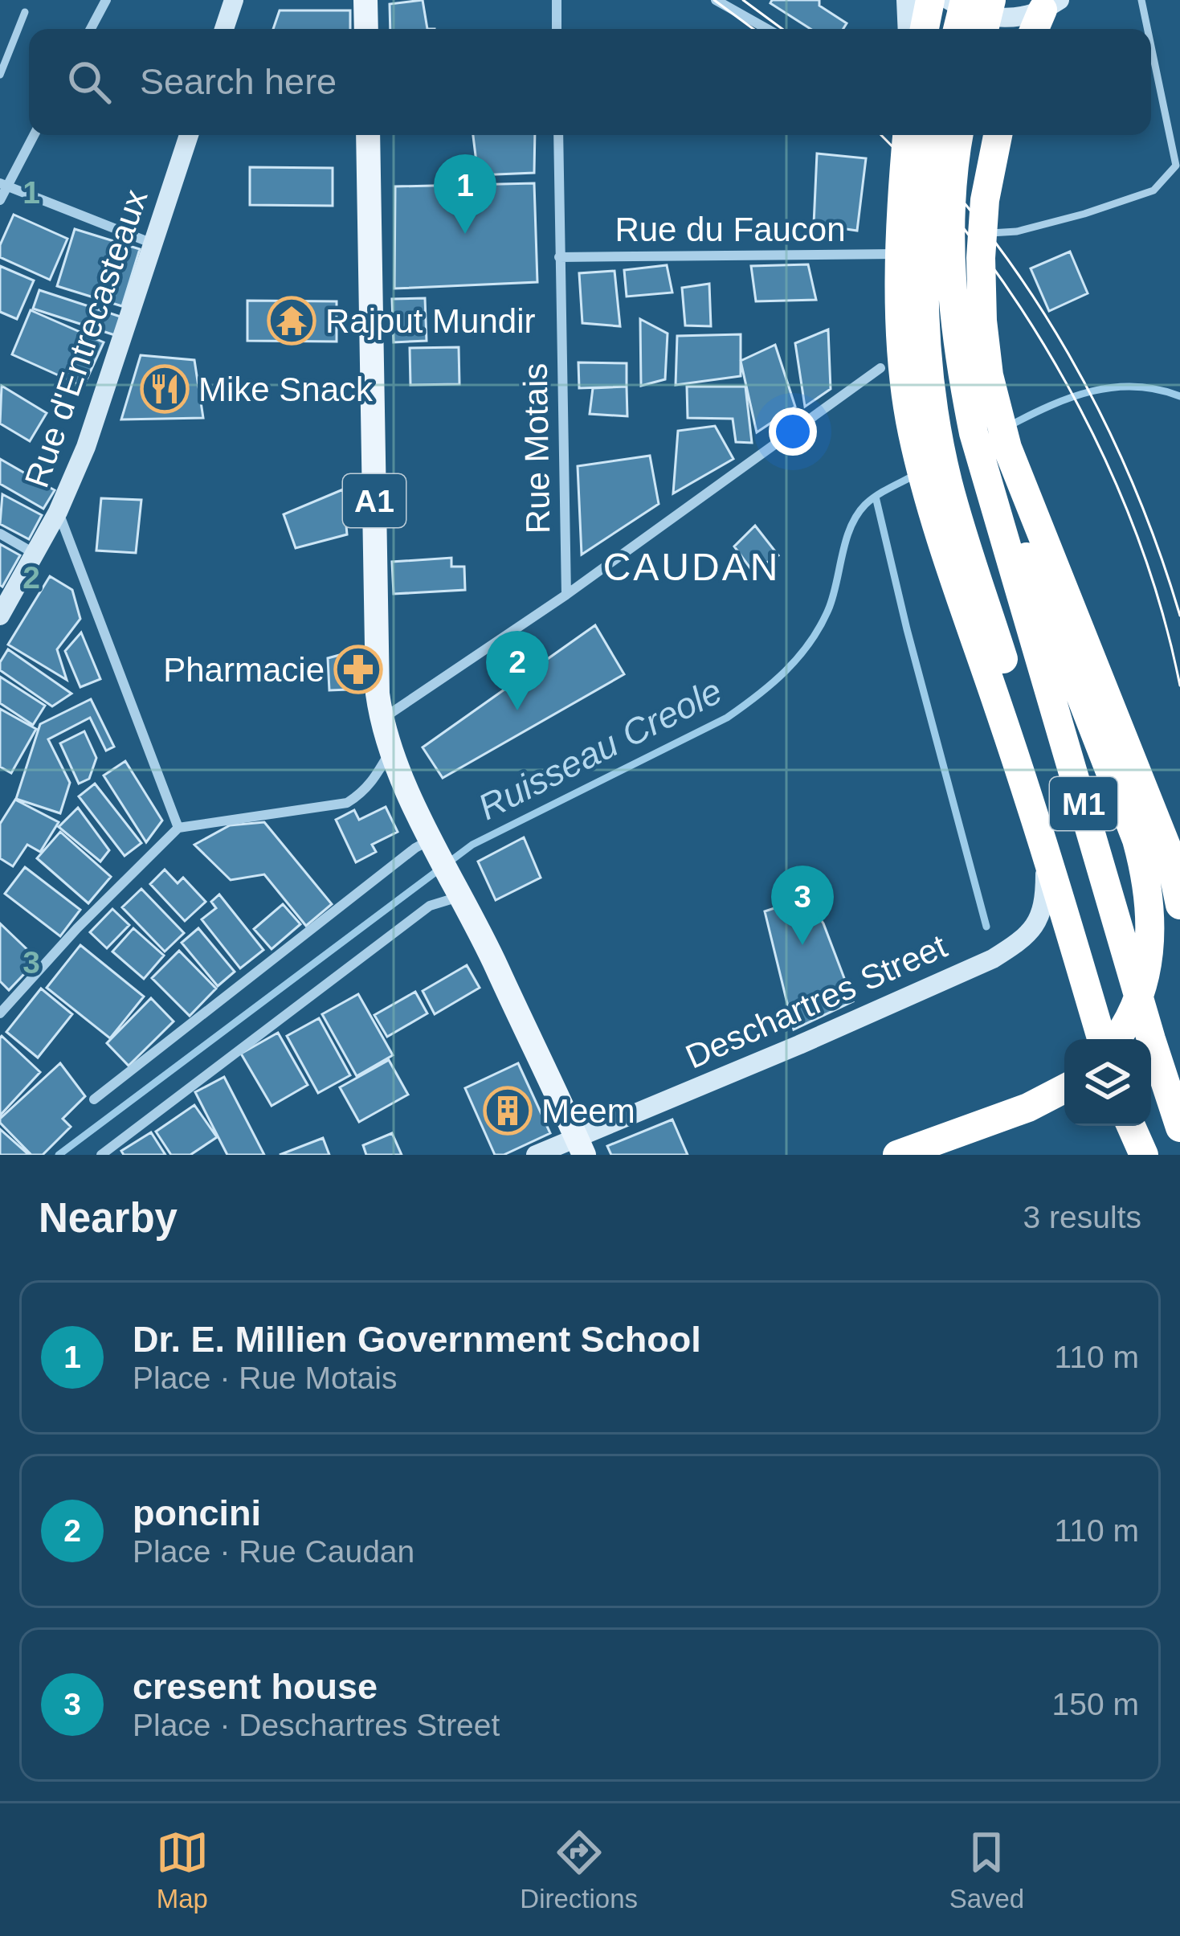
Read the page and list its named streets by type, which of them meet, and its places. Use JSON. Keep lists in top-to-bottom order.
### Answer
{
  "streets": {
    "highway": ["M1"],
    "main road": ["A1"],
    "street": [
      "Rue du Faucon",
      "Rue d'Entrecasteaux",
      "Rue Motais",
      "Deschartres Street"
    ]
  },
  "crossings": [
    ["Rue du Faucon", "Rue Motais"],
    ["A1", "Deschartres Street"]
  ],
  "districts": ["CAUDAN"],
  "water": ["Ruisseau Creole"],
  "places": {
    "temple": ["Rajput Mundir"],
    "restaurant": ["Mike Snack"],
    "pharmacy": ["Pharmacie"],
    "building": ["Meem"]
  },
  "page": {
    "search": "Search here",
    "pins": ["1", "2", "3"],
    "heading": ["Nearby", "3 results"],
    "list": [
      {
        "mark": "1",
        "name": "Dr. E. Millien Government School",
        "note": "Place · Rue Motais",
        "value": "110 m"
      },
      {
        "mark": "2",
        "name": "poncini",
        "note": "Place · Rue Caudan",
        "value": "110 m"
      },
      {
        "mark": "3",
        "name": "cresent house",
        "note": "Place · Deschartres Street",
        "value": "150 m"
      }
    ],
    "nav": ["Map", "Directions", "Saved"]
  },
  "grid": {
    "rows": ["1", "2", "3"]
  }
}
